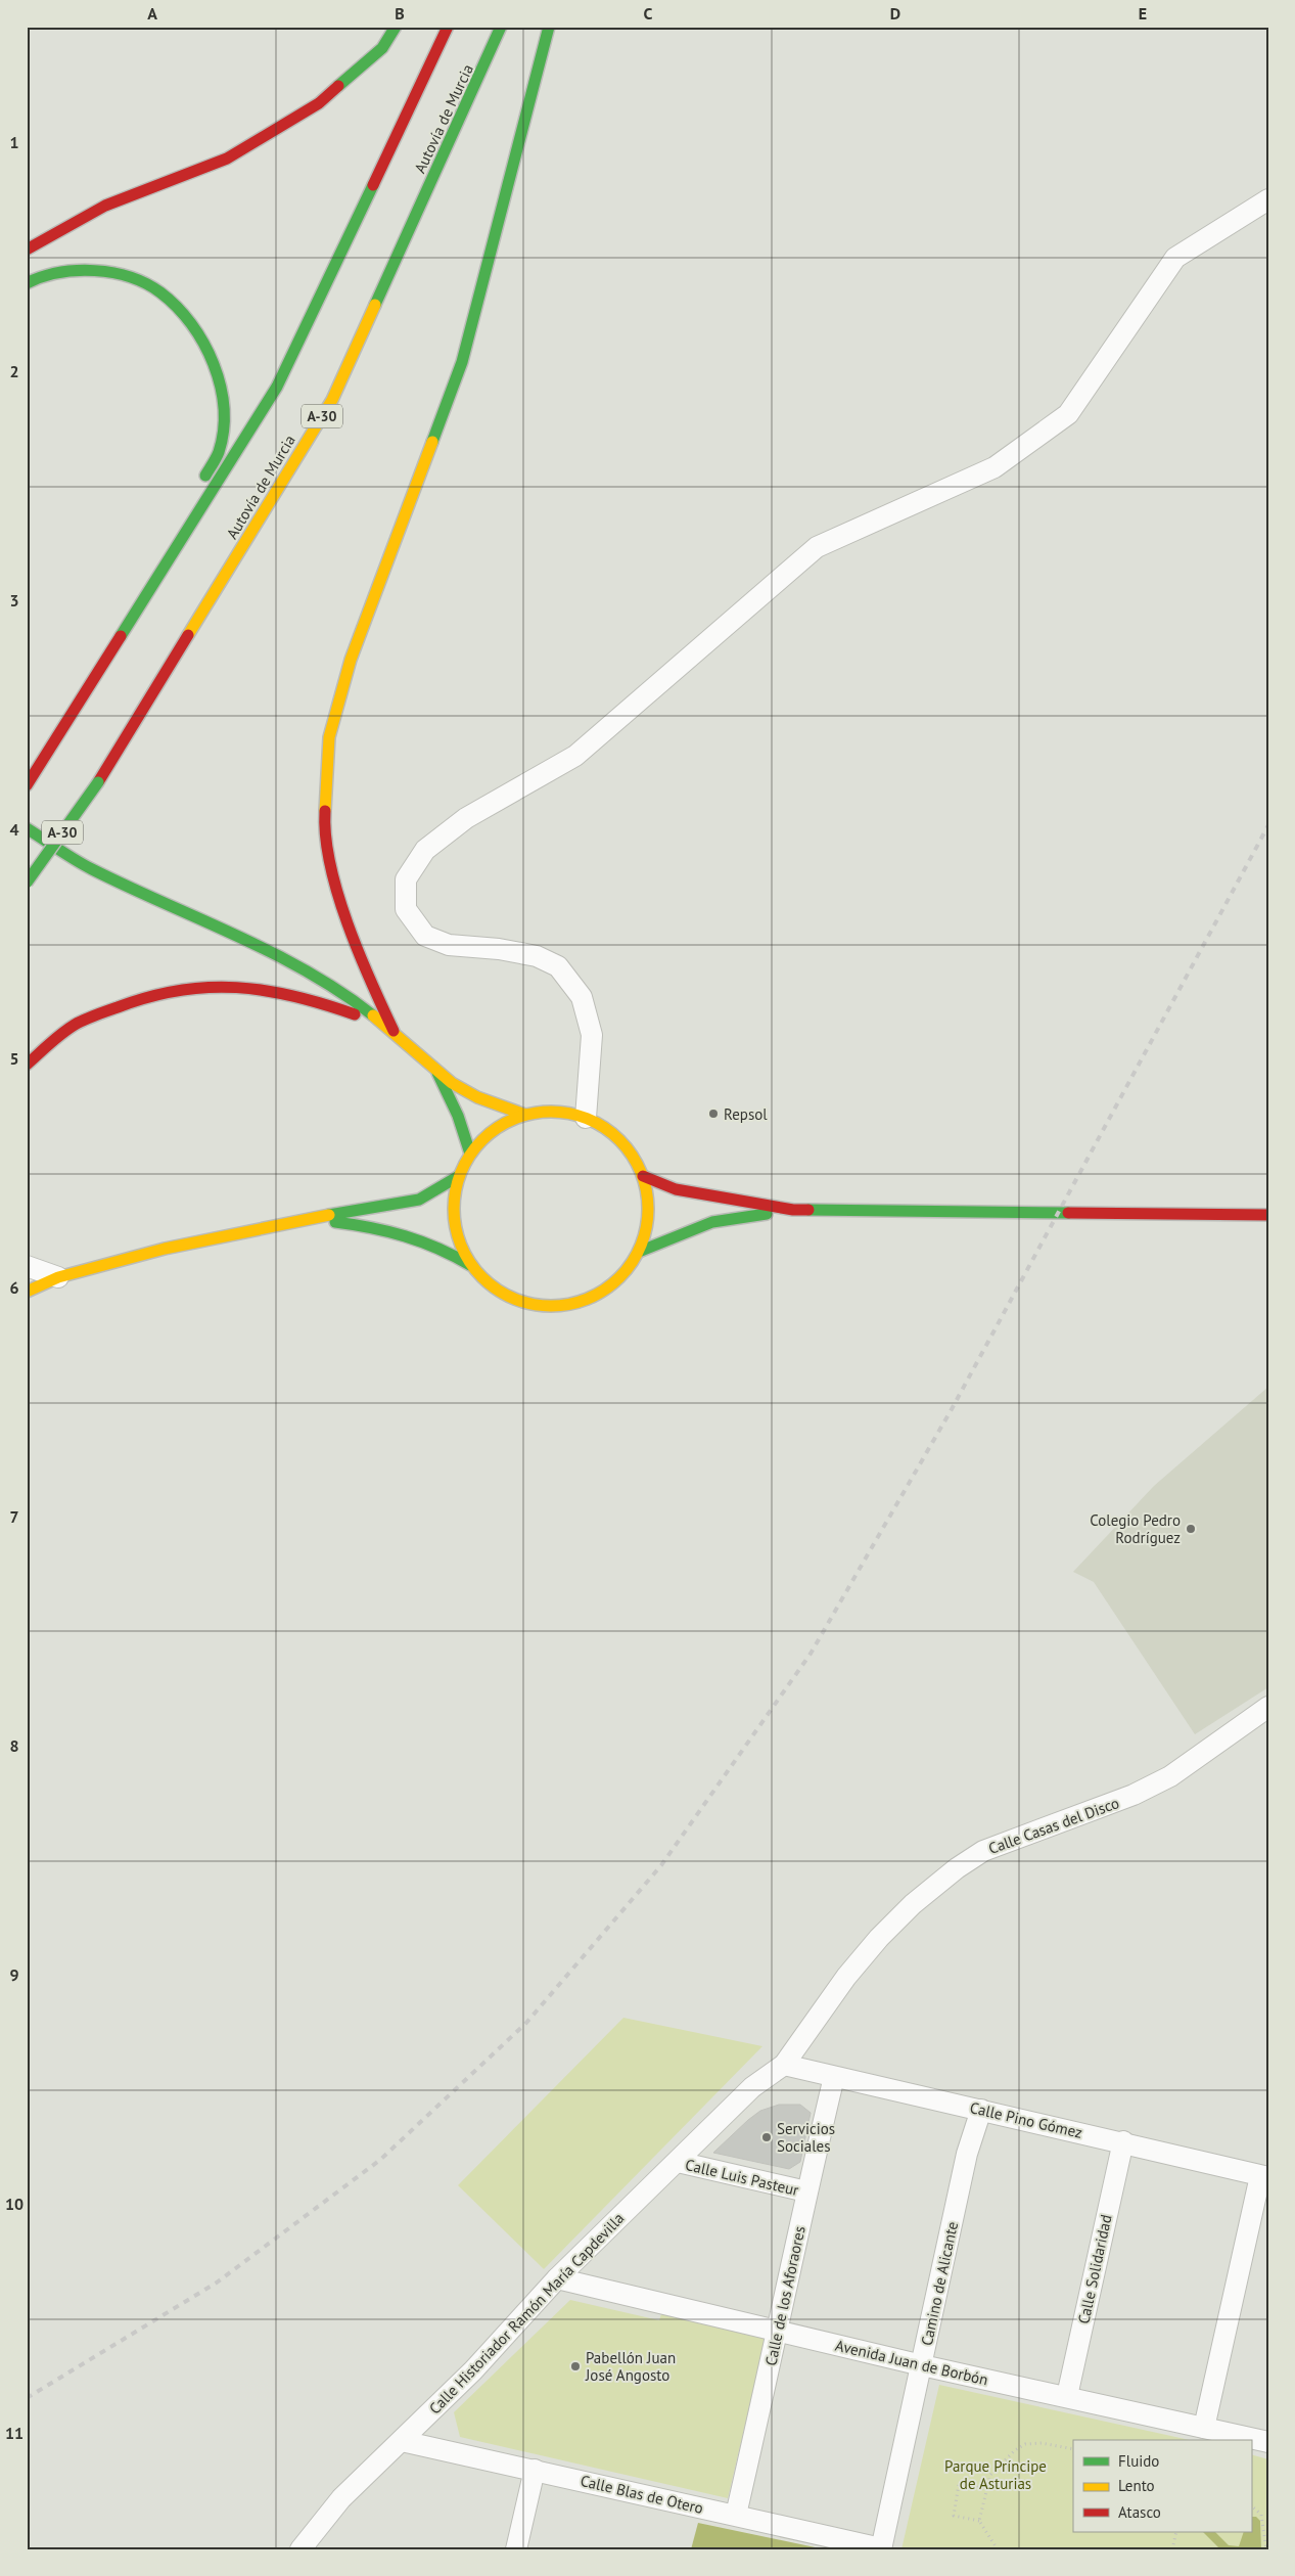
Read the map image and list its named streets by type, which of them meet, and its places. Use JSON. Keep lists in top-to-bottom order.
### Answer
{
  "streets": {
    "main road": ["Autovía de Murcia", "A-30"],
    "street": [
      "Calle Casas del Disco",
      "Calle Pino Gómez",
      "Calle Luis Pasteur",
      "Calle Solidaridad",
      "Camino de Alicante",
      "Calle de los Aforaores",
      "Calle Historiador Ramón María Capdevilla",
      "Avenida Juan de Borbón",
      "Calle Blas de Otero"
    ]
  },
  "crossings": [
    ["Calle Casas del Disco", "Calle Pino Gómez"],
    ["Calle Casas del Disco", "Calle Historiador Ramón María Capdevilla"],
    ["Calle Pino Gómez", "Calle Solidaridad"],
    ["Calle Pino Gómez", "Camino de Alicante"],
    ["Calle Pino Gómez", "Calle de los Aforaores"],
    ["Calle Pino Gómez", "Calle Historiador Ramón María Capdevilla"],
    ["Calle Luis Pasteur", "Calle de los Aforaores"],
    ["Calle Luis Pasteur", "Calle Historiador Ramón María Capdevilla"],
    ["Calle Solidaridad", "Avenida Juan de Borbón"],
    ["Camino de Alicante", "Avenida Juan de Borbón"],
    ["Camino de Alicante", "Calle Blas de Otero"],
    ["Calle de los Aforaores", "Avenida Juan de Borbón"],
    ["Calle de los Aforaores", "Calle Blas de Otero"],
    ["Calle Historiador Ramón María Capdevilla", "Avenida Juan de Borbón"],
    ["Calle Historiador Ramón María Capdevilla", "Calle Blas de Otero"]
  ],
  "parks": ["Parque Príncipe de Asturias"],
  "places": [
    "Repsol",
    "Colegio Pedro Rodríguez",
    "Servicios Sociales",
    "Pabellón Juan José Angosto"
  ],
  "legend": ["Fluido", "Lento", "Atasco"],
  "grid": {
    "columns": [
      "A",
      "B",
      "C",
      "D",
      "E"
    ],
    "rows": [
      "1",
      "2",
      "3",
      "4",
      "5",
      "6",
      "7",
      "8",
      "9",
      "10",
      "11"
    ]
  }
}
